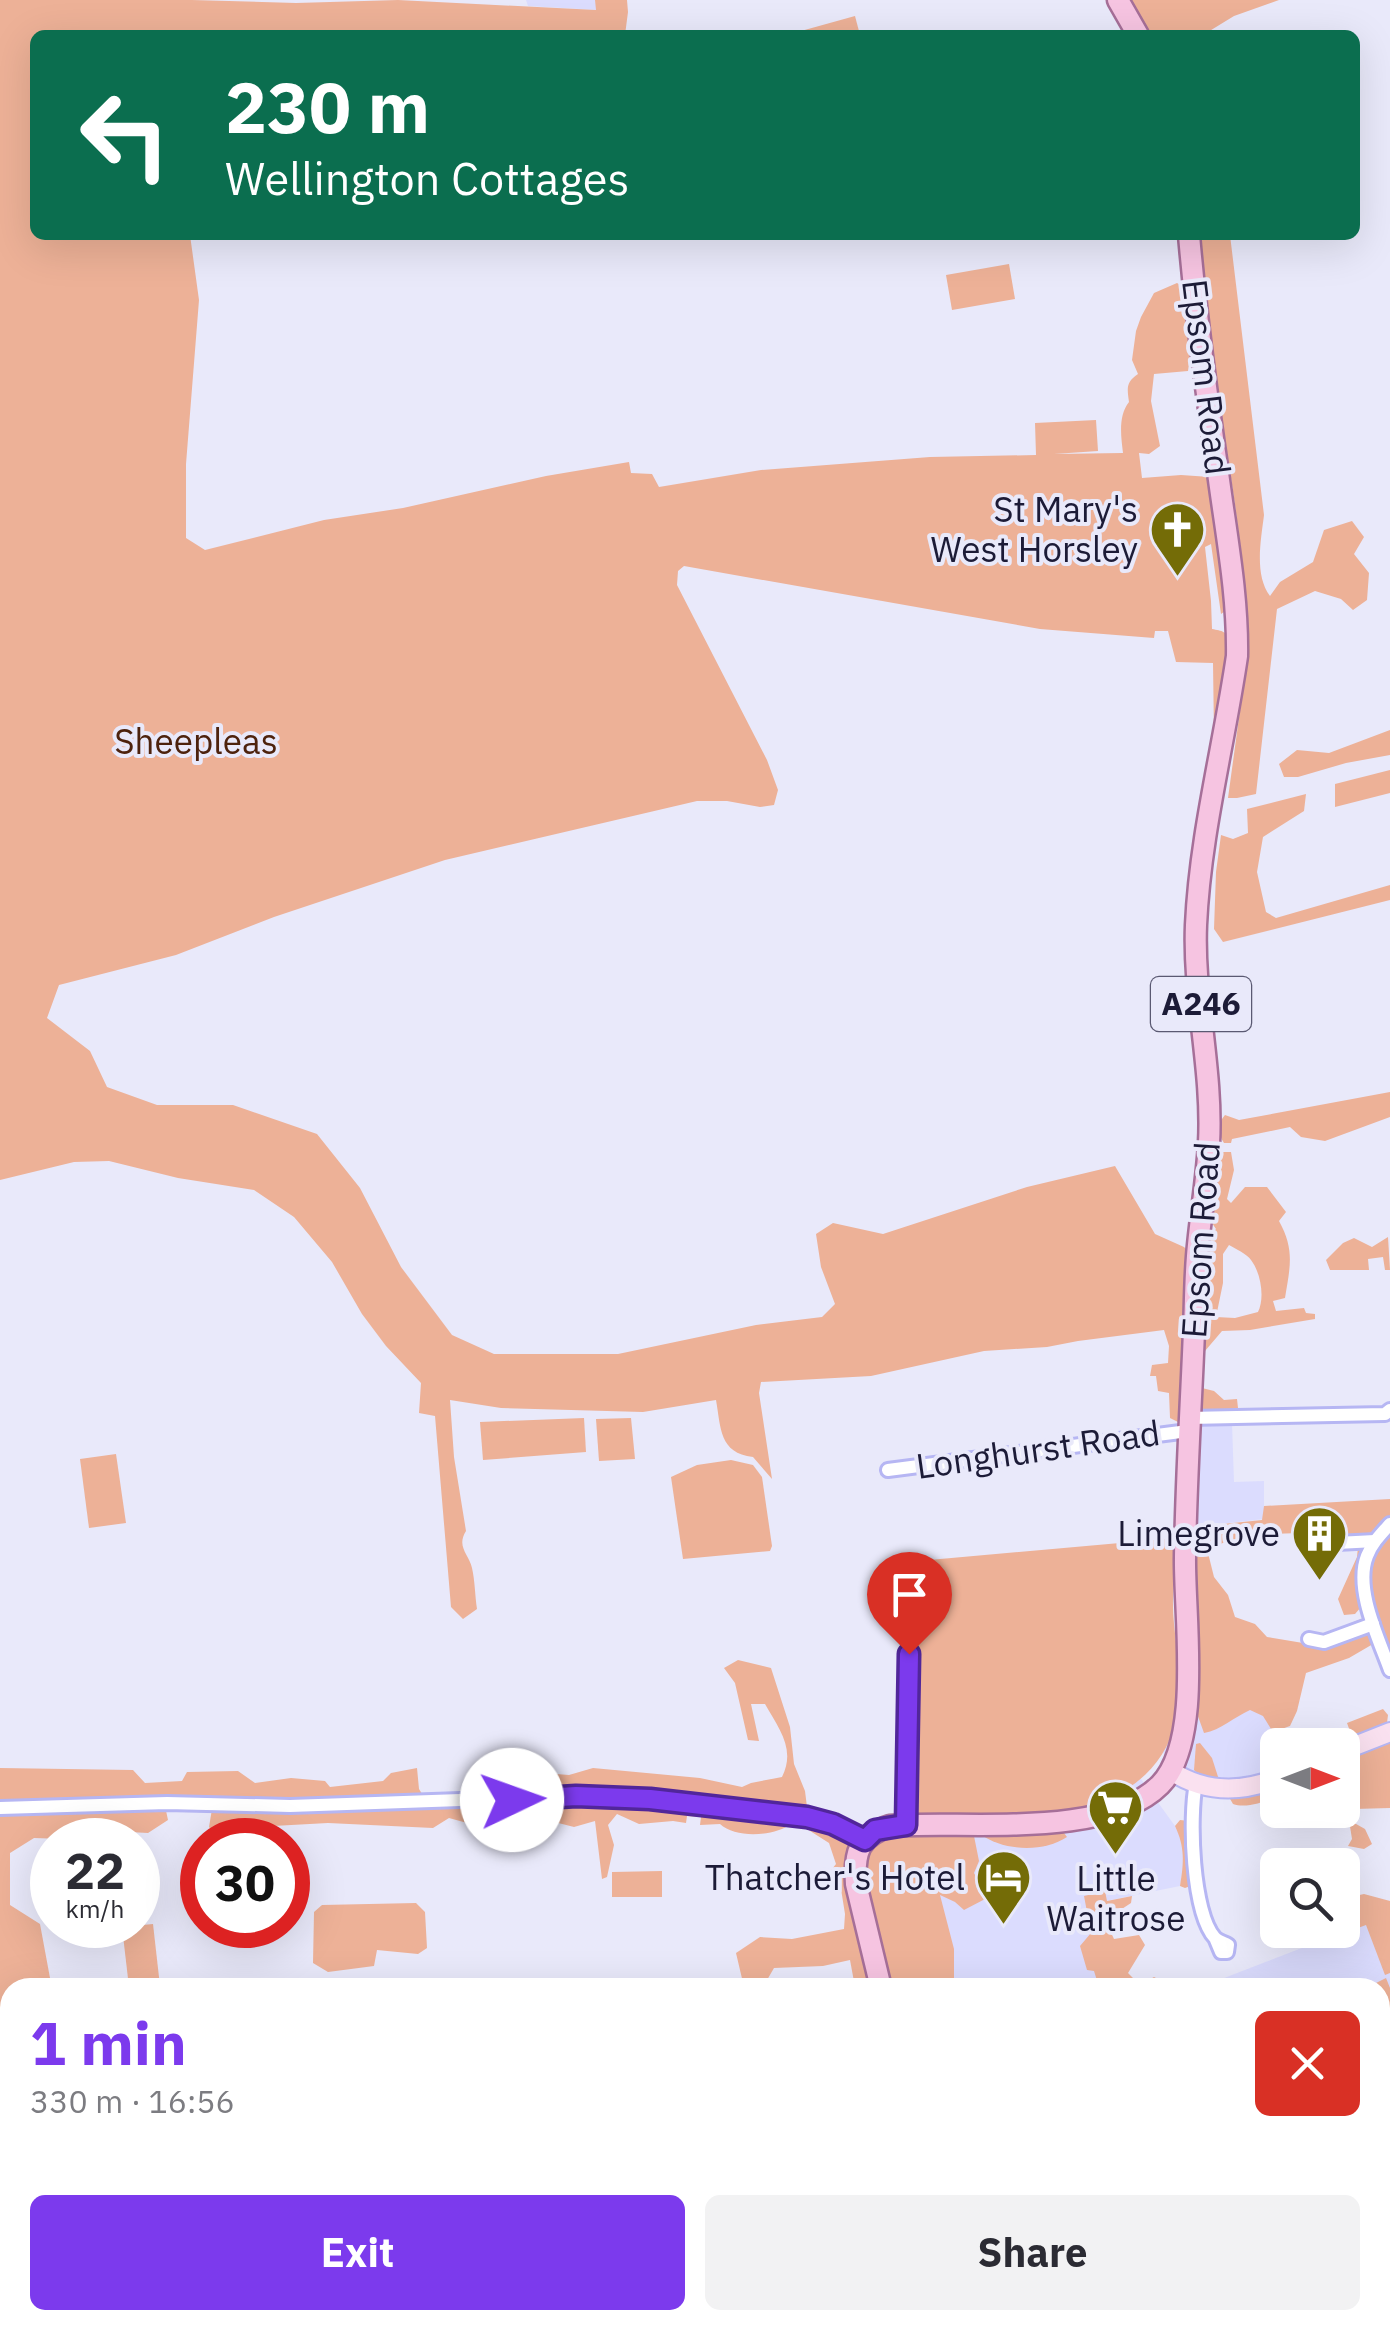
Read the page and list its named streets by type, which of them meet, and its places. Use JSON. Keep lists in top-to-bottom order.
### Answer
{
  "streets": {
    "main road": ["Epsom Road", "A246"],
    "street": ["Longhurst Road"]
  },
  "crossings": [
    ["Epsom Road", "Longhurst Road"]
  ],
  "parks": ["Sheepleas"],
  "places": {
    "church": ["St Mary's West Horsley"],
    "building": ["Limegrove"],
    "supermarket": ["Little Waitrose"],
    "hotel": ["Thatcher's Hotel"]
  },
  "north": "right",
  "page": {
    "turn": ["230 m", "Wellington Cottages"],
    "speed": "22 km/h",
    "limit": "30",
    "heading": ["1 min", "330 m · 16:56"],
    "buttons": ["Exit", "Share"]
  }
}
